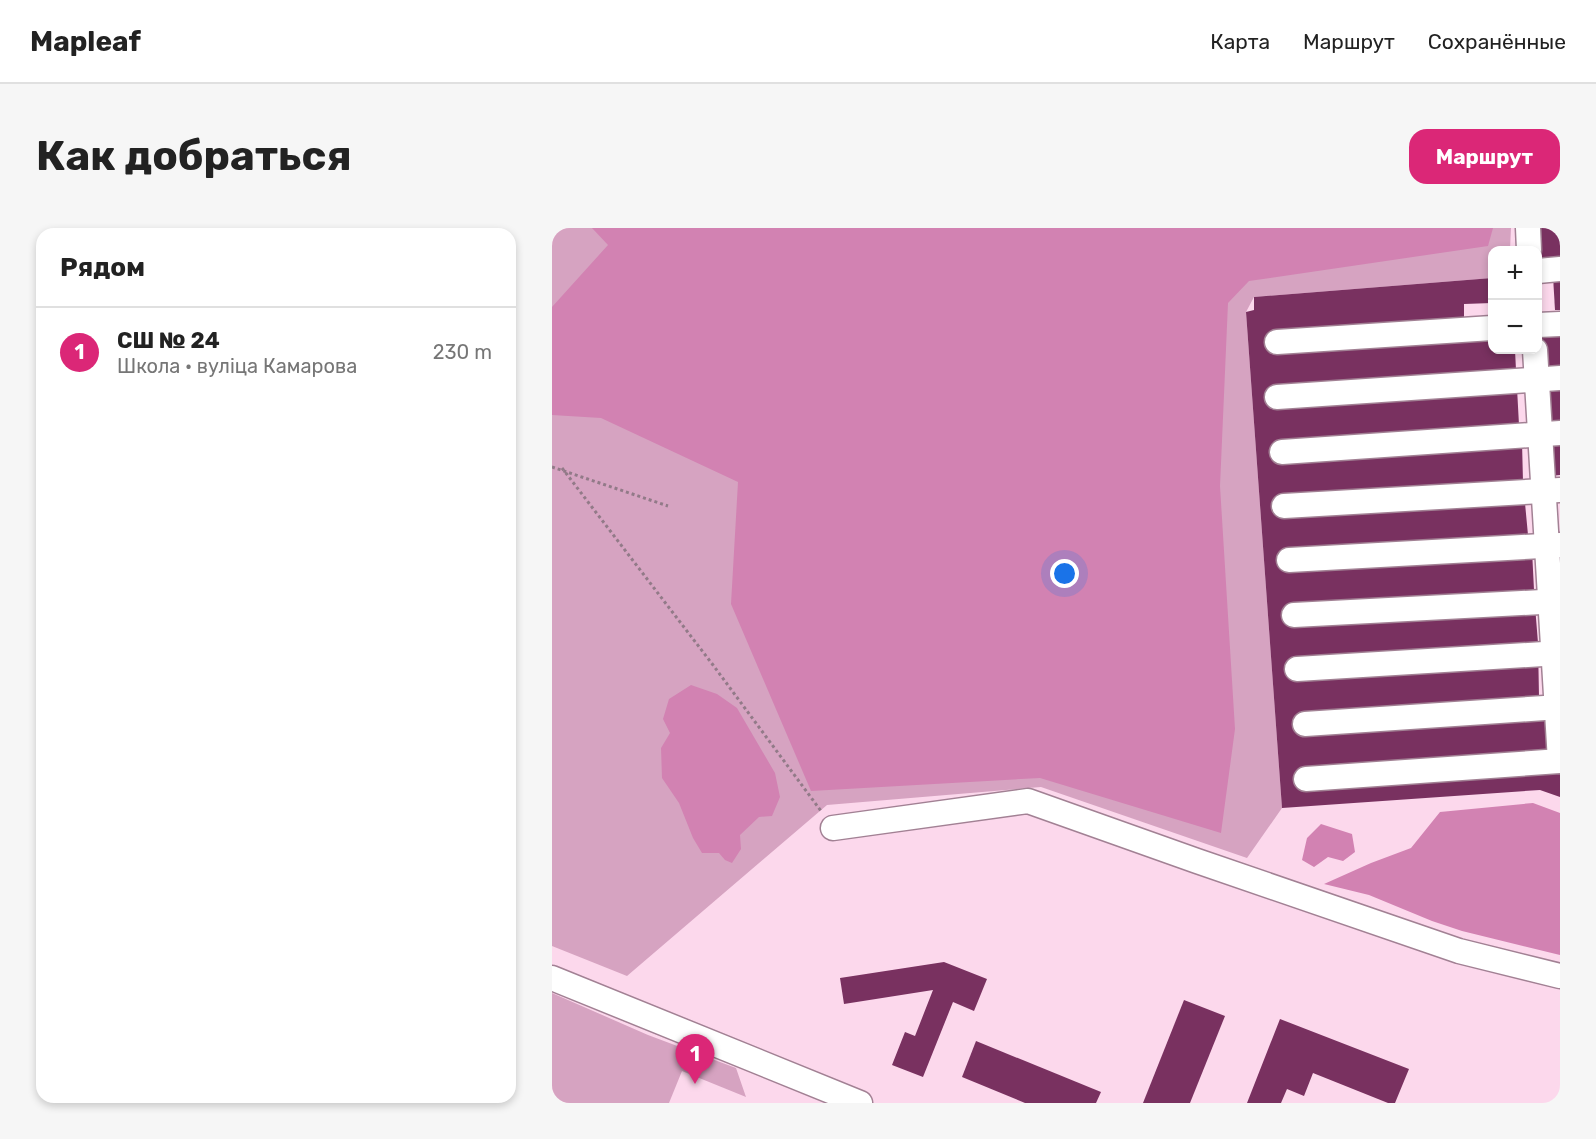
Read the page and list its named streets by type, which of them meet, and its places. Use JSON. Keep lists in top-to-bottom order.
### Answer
{
  "page": {
    "header": "Mapleaf",
    "nav": ["Карта", "Маршрут", "Сохранённые"],
    "buttons": "Маршрут",
    "title": "Как добраться",
    "heading": "Рядом",
    "map_buttons": ["+", "−"],
    "list": [
      {
        "mark": "1",
        "name": "СШ № 24",
        "note": "Школа · вуліца Камарова",
        "value": "230 m"
      }
    ],
    "pins": "1"
  }
}
